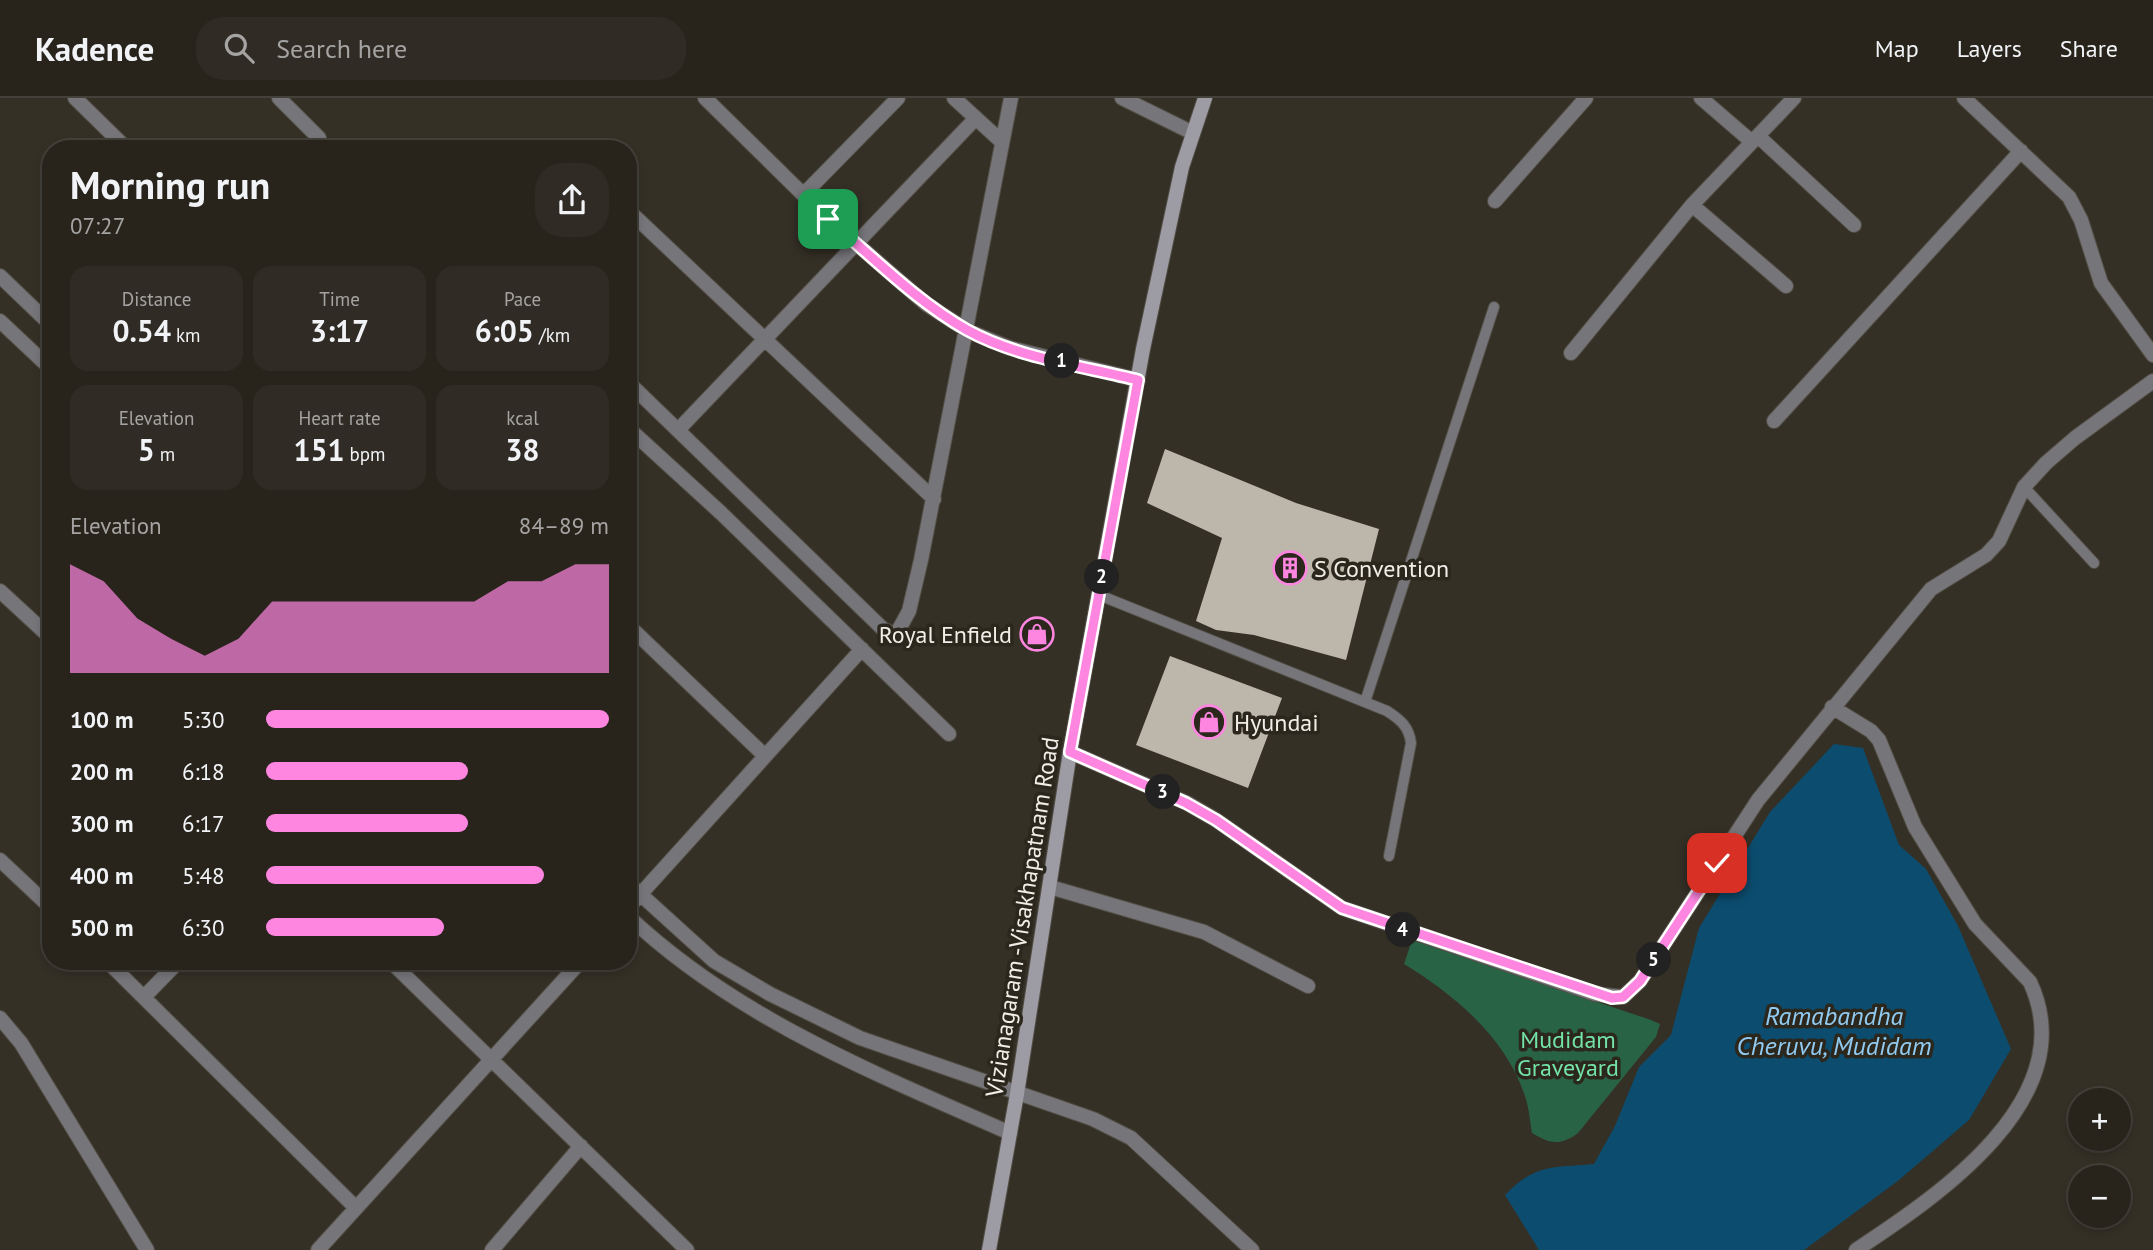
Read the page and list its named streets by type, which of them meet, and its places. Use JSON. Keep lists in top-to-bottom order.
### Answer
{
  "streets": {
    "main road": ["Vizianagaram -Visakhapatnam Road"]
  },
  "water": ["Ramabandha Cheruvu, Mudidam"],
  "parks": ["Mudidam Graveyard"],
  "places": {
    "building": ["S Convention"],
    "shop": ["Royal Enfield", "Hyundai"]
  },
  "page": {
    "header": "Kadence",
    "search": "Search here",
    "nav": ["Map", "Layers", "Share"],
    "heading": ["Morning run", "07:27"],
    "stats": [
      ["Distance", "0.54 km"],
      ["Time", "3:17"],
      ["Pace", "6:05 /km"],
      ["Elevation", "5 m"],
      ["Heart rate", "151 bpm"],
      ["kcal", "38"]
    ],
    "pins": [
      "1",
      "2",
      "3",
      "4",
      "5"
    ],
    "chart": ["Elevation", "84–89 m"],
    "list": [
      {
        "name": "100 m",
        "note": "5:30"
      },
      {
        "name": "200 m",
        "note": "6:18"
      },
      {
        "name": "300 m",
        "note": "6:17"
      },
      {
        "name": "400 m",
        "note": "5:48"
      },
      {
        "name": "500 m",
        "note": "6:30"
      }
    ],
    "map_buttons": ["+", "−"]
  }
}
